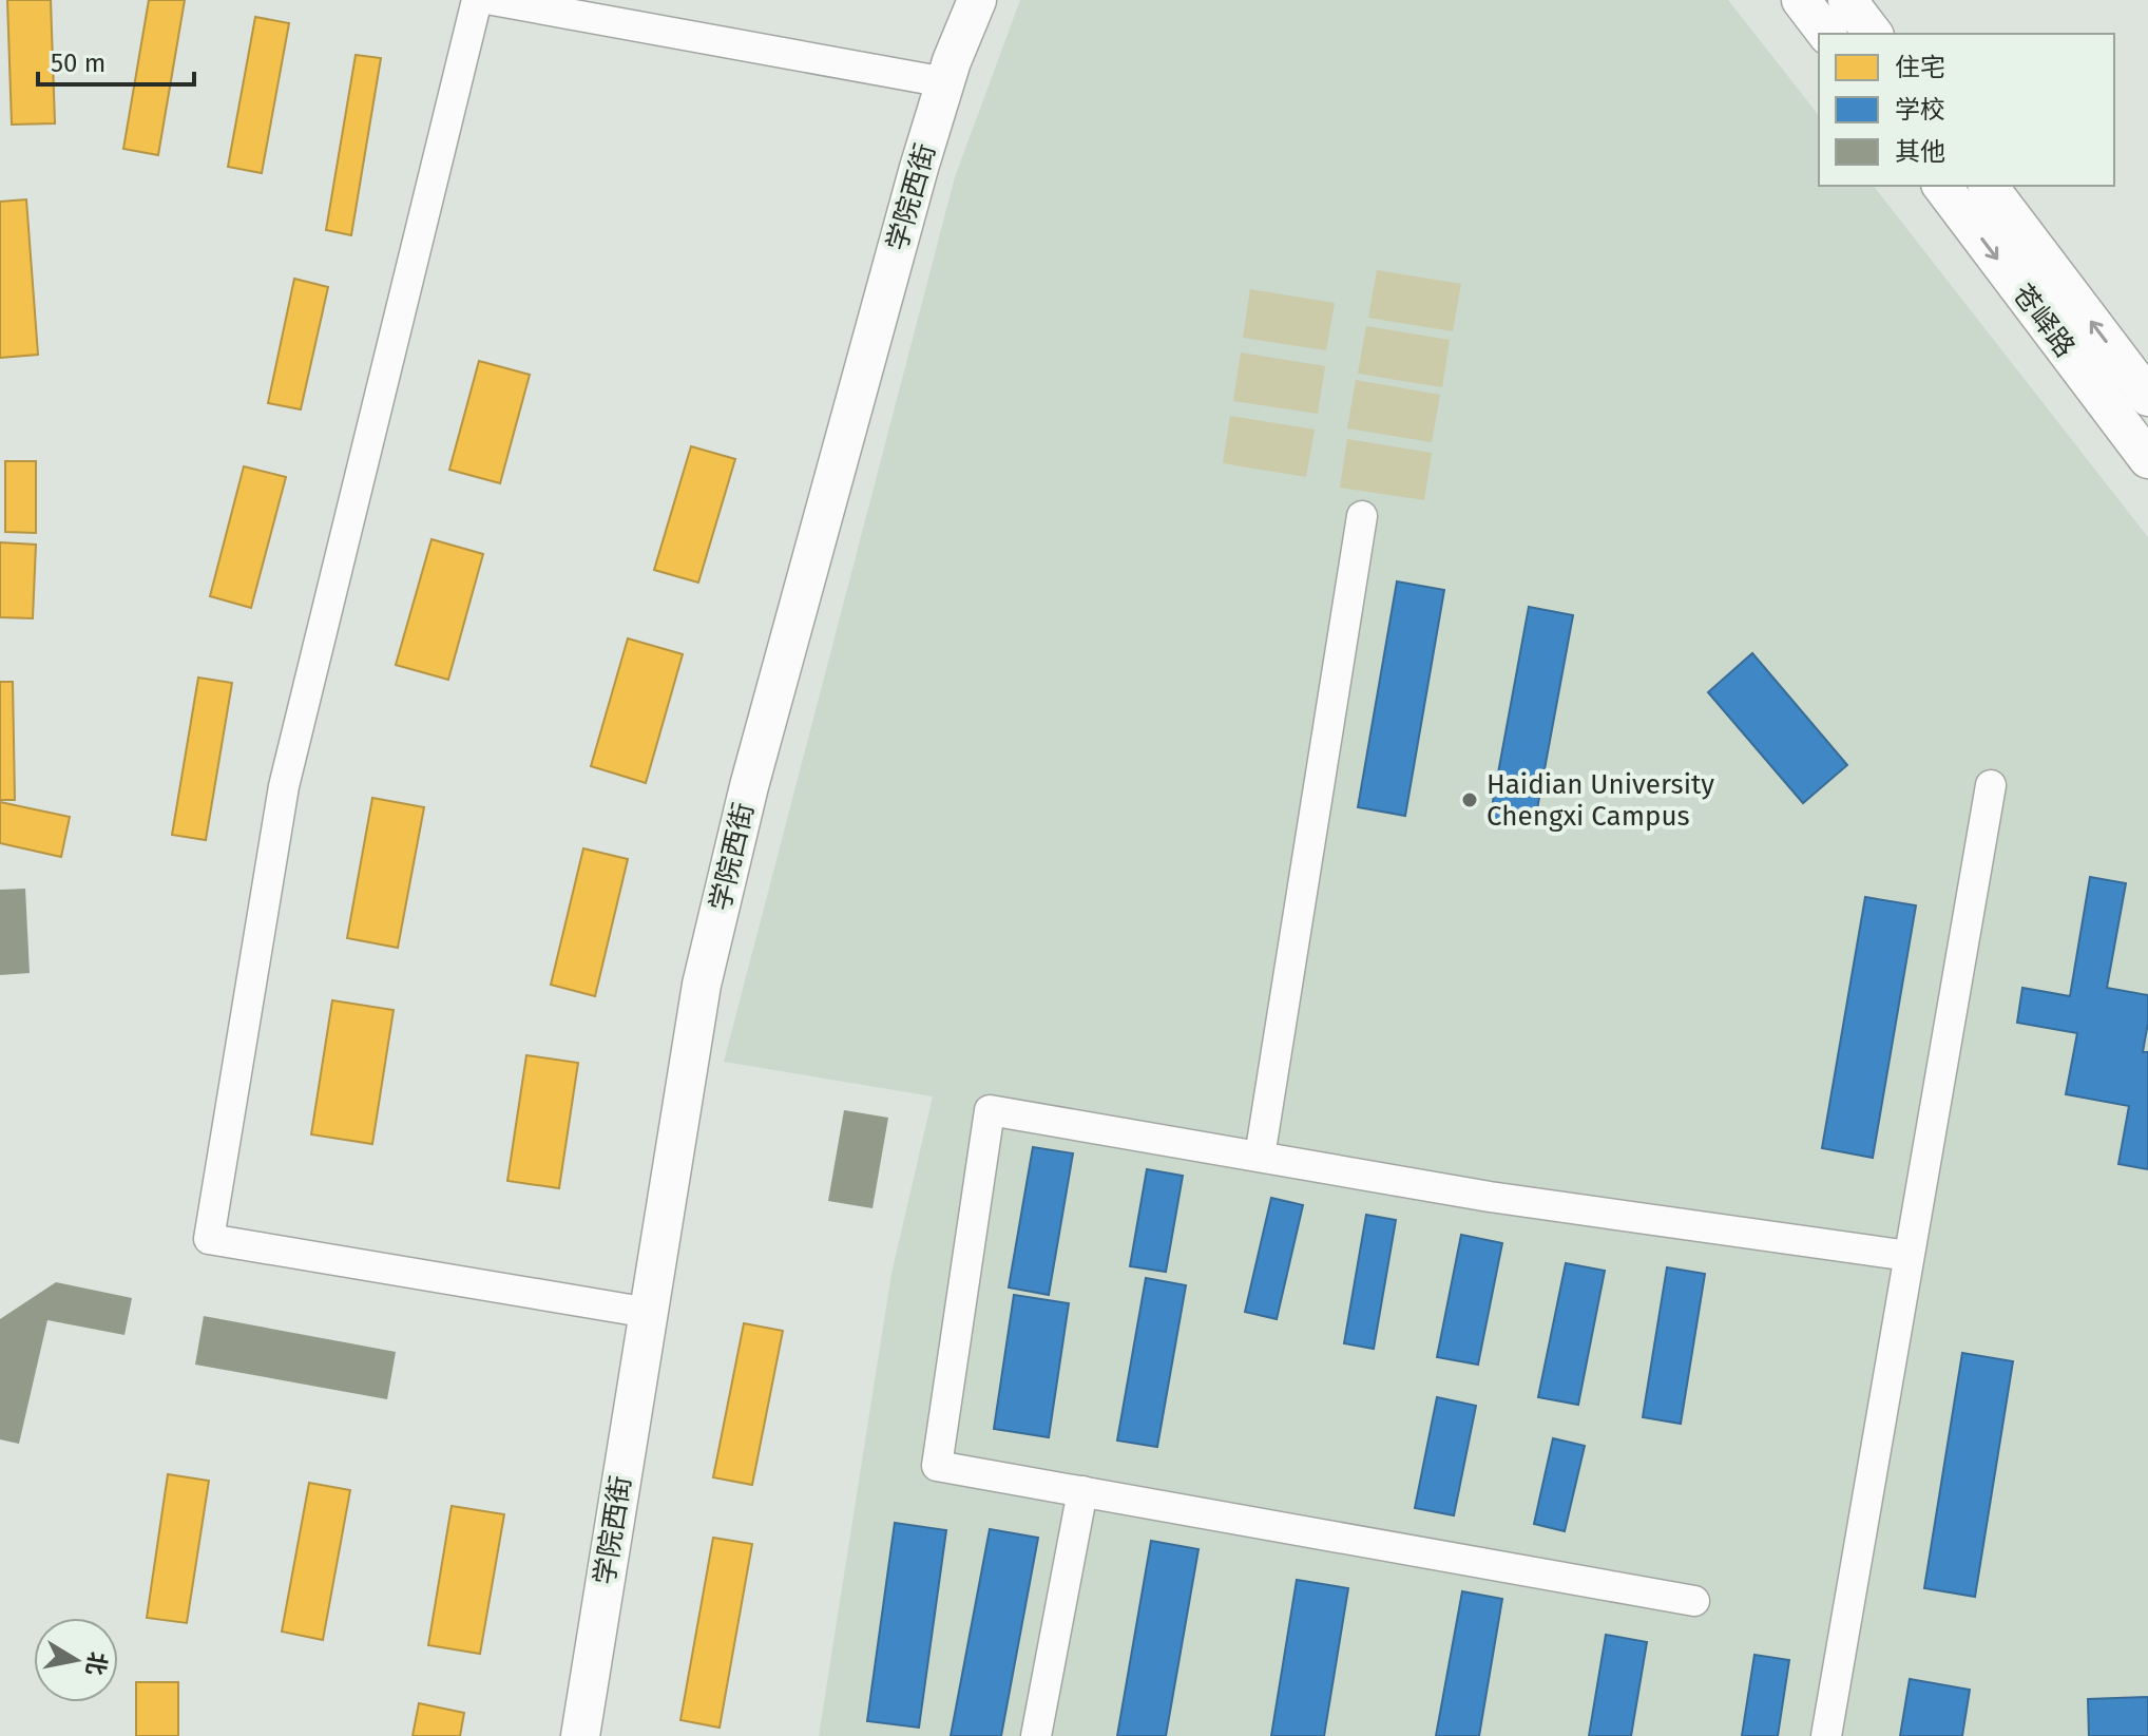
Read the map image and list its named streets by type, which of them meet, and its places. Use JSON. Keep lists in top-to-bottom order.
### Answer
{
  "streets": {
    "main road": ["学院西街", "苍峄路"]
  },
  "places": ["Haidian University Chengxi Campus"],
  "legend": ["住宅", "学校", "其他"],
  "scale_bar": "50 m",
  "north": "right"
}
